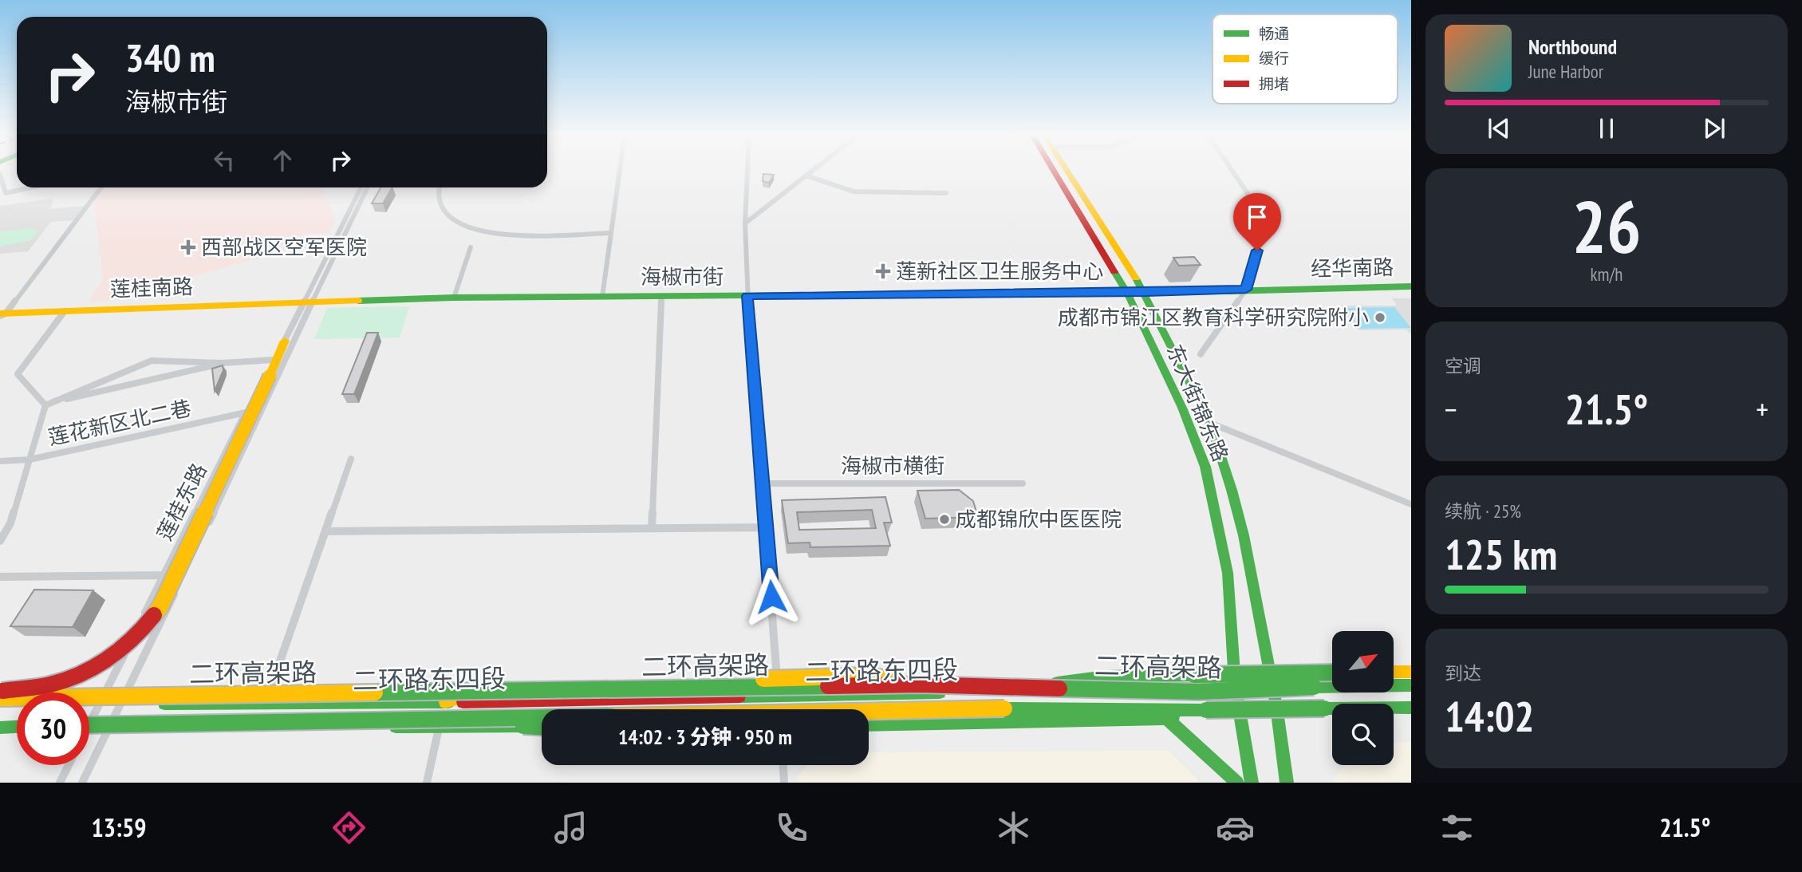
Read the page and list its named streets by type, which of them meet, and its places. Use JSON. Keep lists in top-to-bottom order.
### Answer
{
  "streets": {
    "main road": [
      "经华南路",
      "海椒市街",
      "莲桂南路",
      "东大街锦东路",
      "二环高架路",
      "二环路东四段"
    ],
    "street": ["莲花新区北二巷", "海椒市横街", "莲桂东路"]
  },
  "crossings": [
    ["经华南路", "海椒市街"],
    ["经华南路", "东大街锦东路"],
    ["海椒市街", "莲桂南路"],
    ["海椒市街", "东大街锦东路"],
    ["海椒市街", "莲桂东路"],
    ["莲桂南路", "莲桂东路"],
    ["东大街锦东路", "二环路东四段"],
    ["莲花新区北二巷", "莲桂东路"],
    ["莲桂东路", "二环路东四段"],
    ["二环高架路", "二环路东四段"]
  ],
  "places": {
    "health": ["西部战区空军医院", "莲新社区卫生服务中心"],
    "other": ["成都市锦江区教育科学研究院附小", "成都锦欣中医医院"]
  },
  "legend": ["畅通", "缓行", "拥堵"],
  "north": "top right",
  "page": {
    "turn": ["340 m", "海椒市街"],
    "song": ["Northbound", "June Harbor"],
    "tile": [
      ["26", "km/h"],
      "空调",
      ["续航 · 25%", "125 km"],
      ["到达", "14:02"]
    ],
    "heat": ["−", "21.5°", "+"],
    "limit": "30",
    "trip": "14:02 · 3 分钟 · 950 m",
    "tabs": ["13:59", "21.5°"]
  }
}
